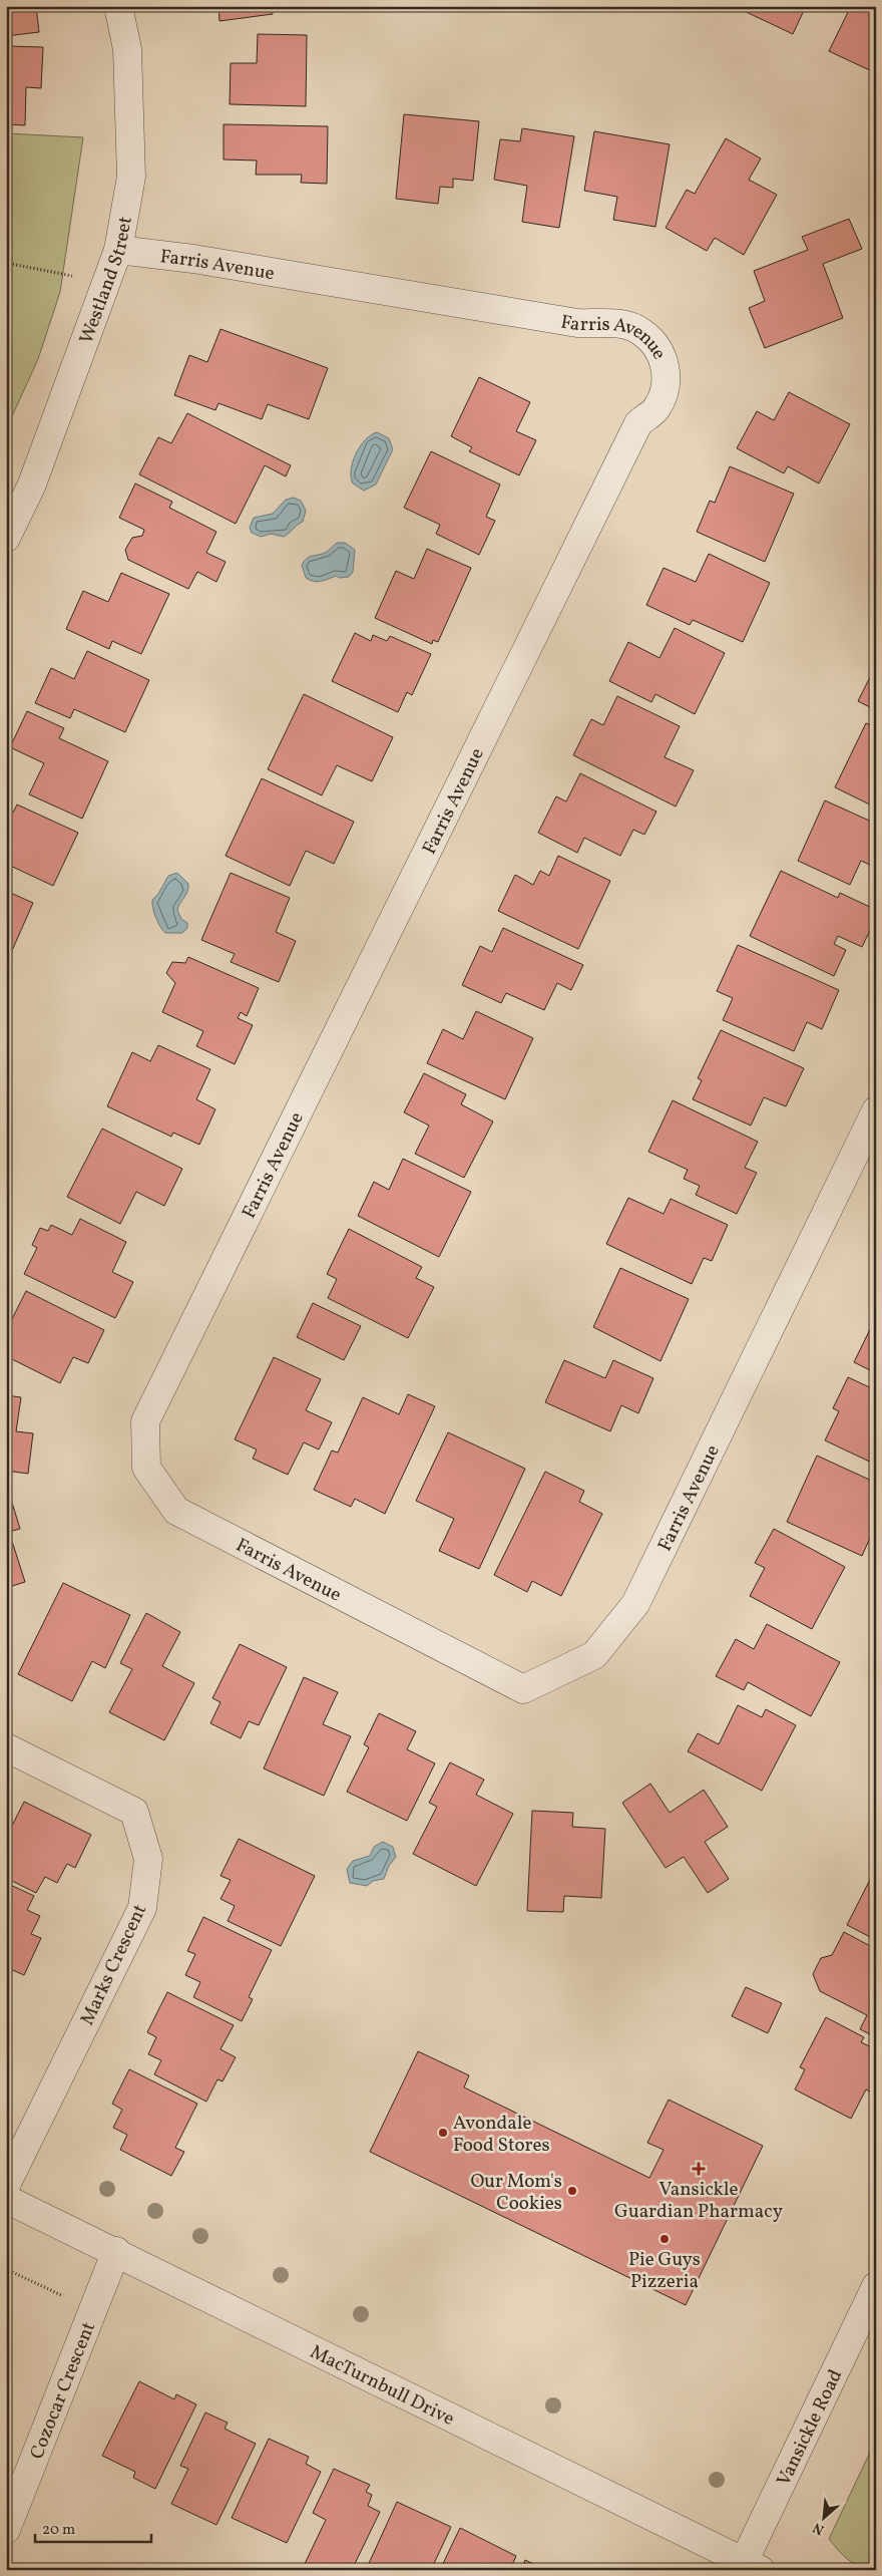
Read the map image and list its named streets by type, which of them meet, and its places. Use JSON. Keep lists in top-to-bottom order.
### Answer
{
  "streets": {
    "street": [
      "Farris Avenue",
      "Westland Street",
      "Marks Crescent",
      "MacTurnbull Drive",
      "Cozocar Crescent",
      "Vansickle Road"
    ]
  },
  "crossings": [
    ["Farris Avenue", "Westland Street"],
    ["MacTurnbull Drive", "Cozocar Crescent"],
    ["MacTurnbull Drive", "Vansickle Road"]
  ],
  "places": {
    "other": ["Avondale Food Stores", "Our Mom's Cookies", "Pie Guys Pizzeria"],
    "health": ["Vansickle Guardian Pharmacy"]
  },
  "scale_bar": "20 m",
  "north": "bottom left"
}
